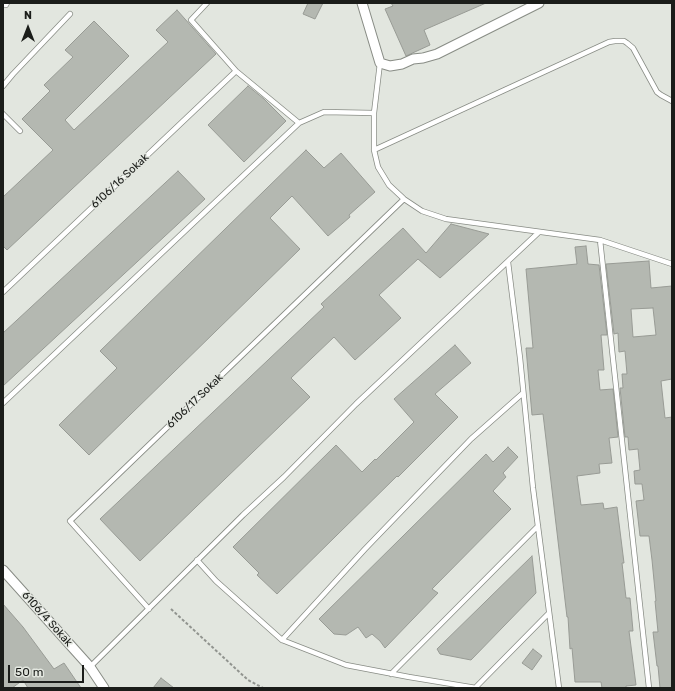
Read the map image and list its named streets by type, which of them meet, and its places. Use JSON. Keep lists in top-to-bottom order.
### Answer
{
  "streets": {
    "street": ["6106/4 Sokak"],
    "lane": ["6106/16 Sokak", "6106/17 Sokak"]
  },
  "scale_bar": "50 m",
  "north": "top"
}
